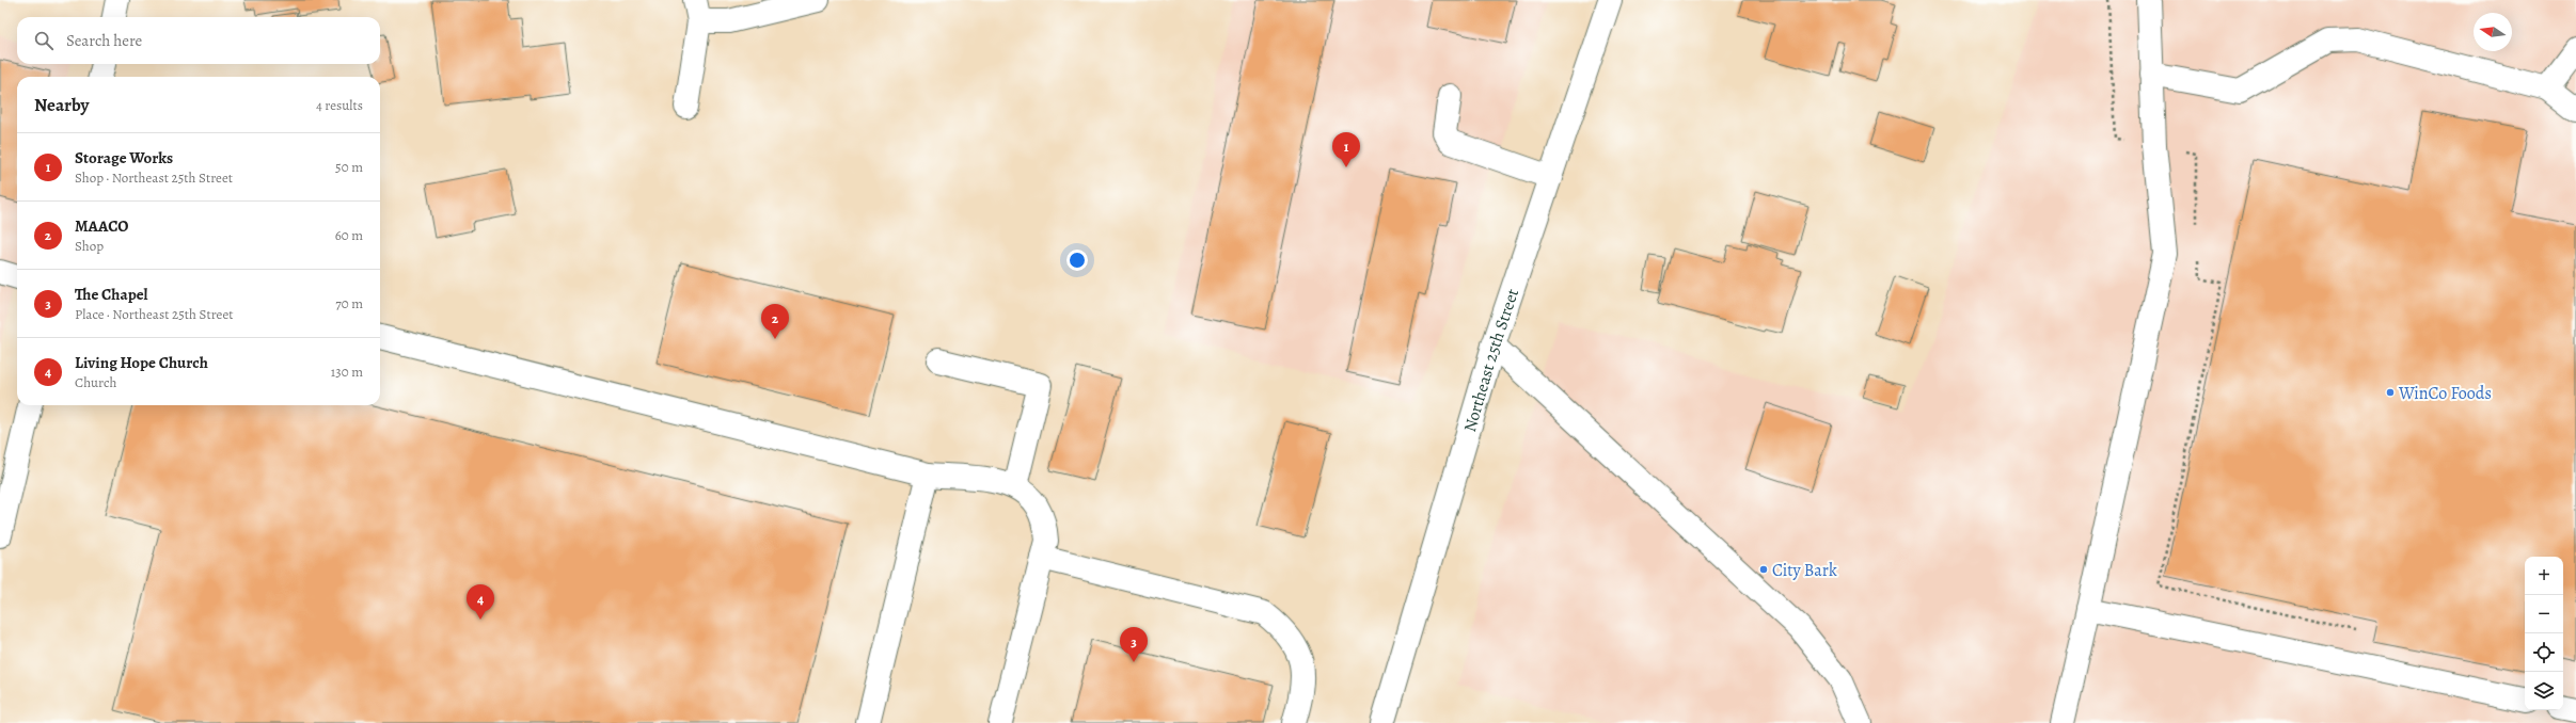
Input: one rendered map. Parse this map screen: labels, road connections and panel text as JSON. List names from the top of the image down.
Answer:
{
  "streets": {
    "main road": ["Northeast 25th Street"]
  },
  "places": ["WinCo Foods", "City Bark"],
  "north": "left",
  "page": {
    "search": "Search here",
    "heading": ["Nearby", "4 results"],
    "pins": [
      "1",
      "2",
      "4",
      "3"
    ],
    "list": [
      {
        "mark": "1",
        "name": "Storage Works",
        "note": "Shop · Northeast 25th Street",
        "value": "50 m"
      },
      {
        "mark": "2",
        "name": "MAACO",
        "note": "Shop",
        "value": "60 m"
      },
      {
        "mark": "3",
        "name": "The Chapel",
        "note": "Place · Northeast 25th Street",
        "value": "70 m"
      },
      {
        "mark": "4",
        "name": "Living Hope Church",
        "note": "Church",
        "value": "130 m"
      }
    ],
    "map_buttons": ["+", "−"]
  }
}
